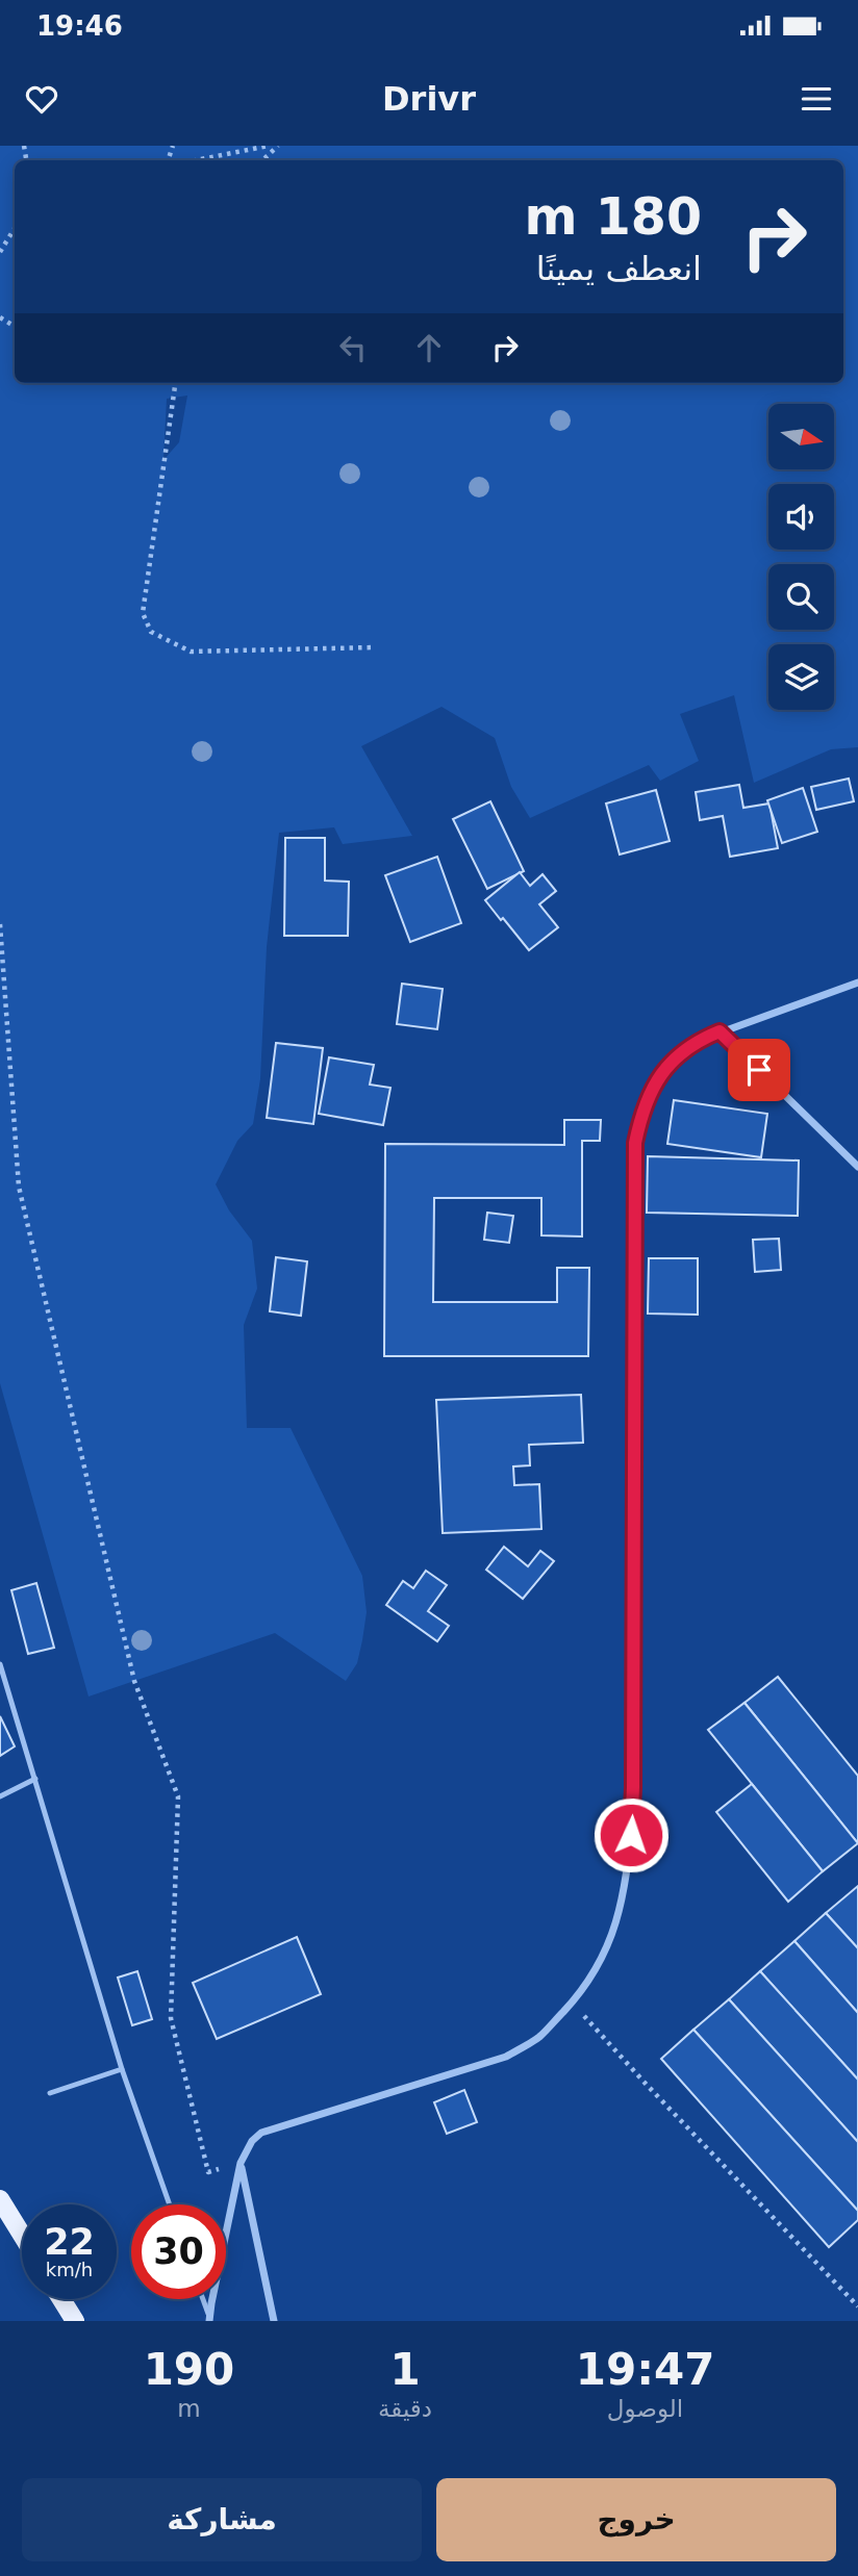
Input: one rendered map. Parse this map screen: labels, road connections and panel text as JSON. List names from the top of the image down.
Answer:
{
  "north": "right",
  "page": {
    "status": "19:46",
    "header": "Drivr",
    "turn": ["180 m", "انعطف يمينًا"],
    "speed": "22 km/h",
    "limit": "30",
    "eta": [
      "19:47",
      "الوصول",
      "1",
      "دقيقة",
      "190",
      "m"
    ],
    "buttons": ["خروج", "مشاركة"]
  }
}
